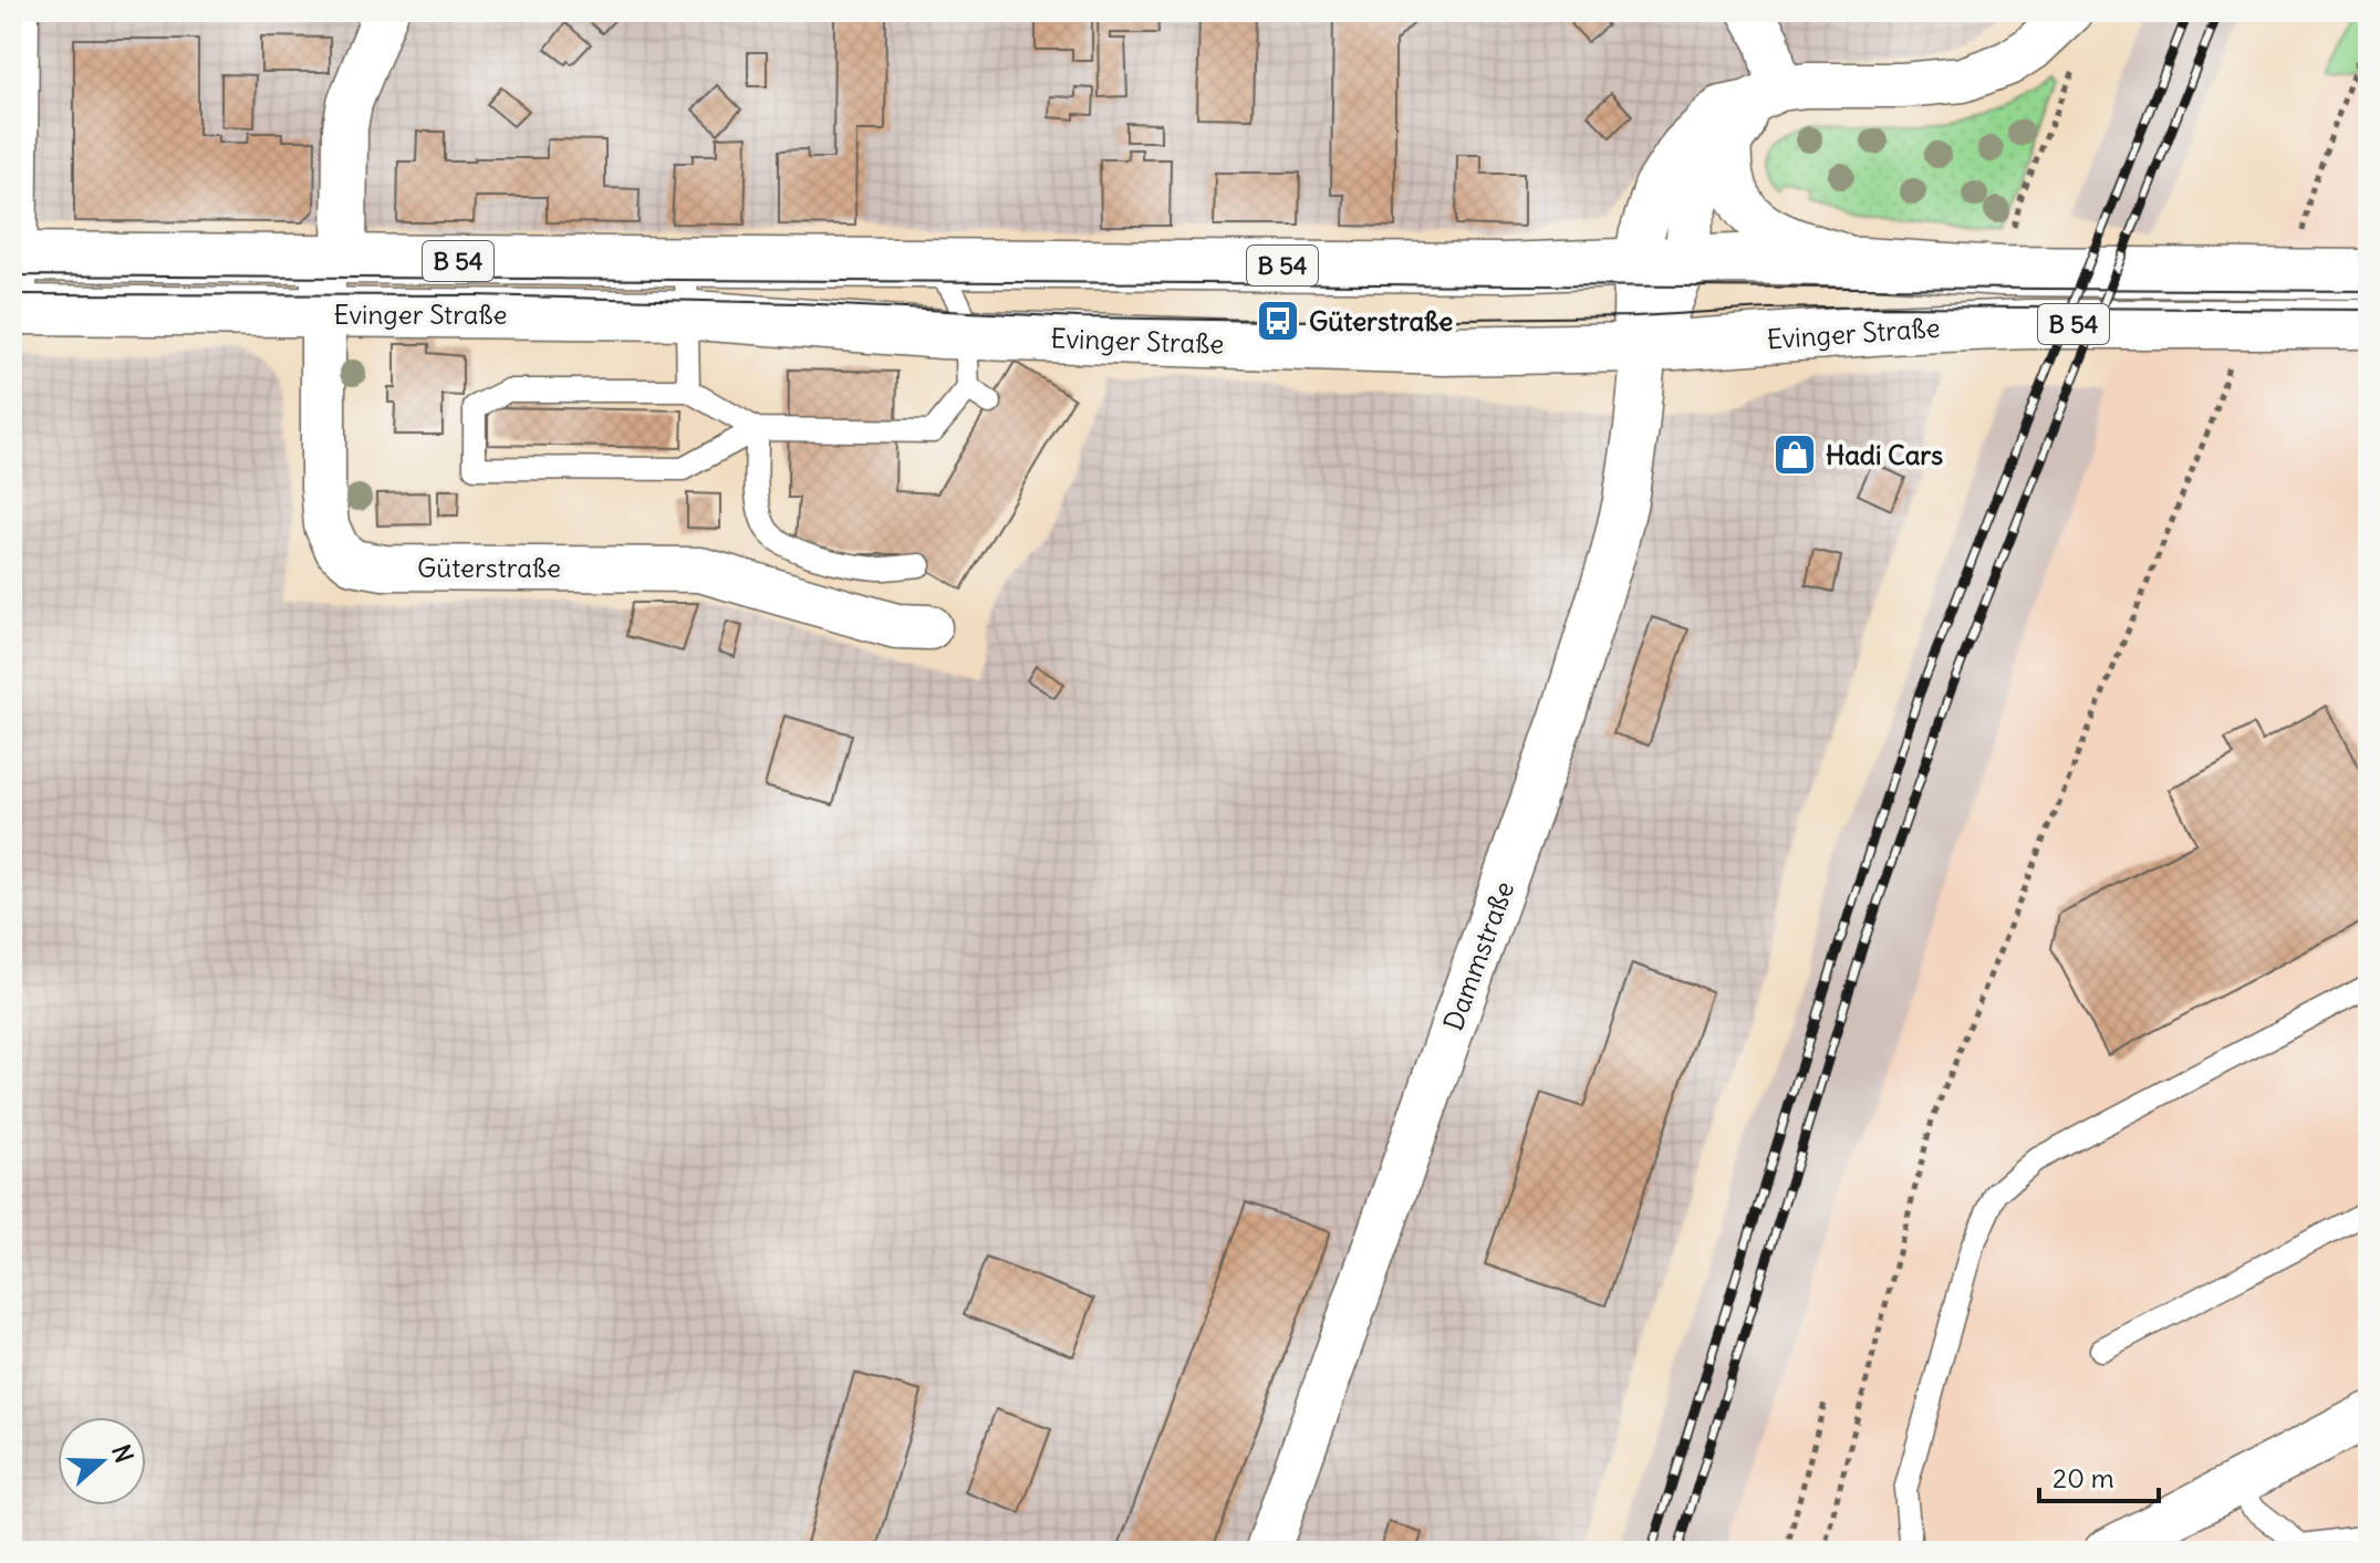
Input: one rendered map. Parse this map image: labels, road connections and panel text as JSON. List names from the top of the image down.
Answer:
{
  "streets": {
    "main road": ["B 54", "Evinger Straße"],
    "street": ["Güterstraße", "Dammstraße"]
  },
  "crossings": [
    ["Evinger Straße", "Güterstraße"],
    ["Evinger Straße", "Dammstraße"]
  ],
  "places": {
    "bus stop": ["Güterstraße"],
    "shop": ["Hadi Cars"]
  },
  "scale_bar": "20 m",
  "north": "right"
}
